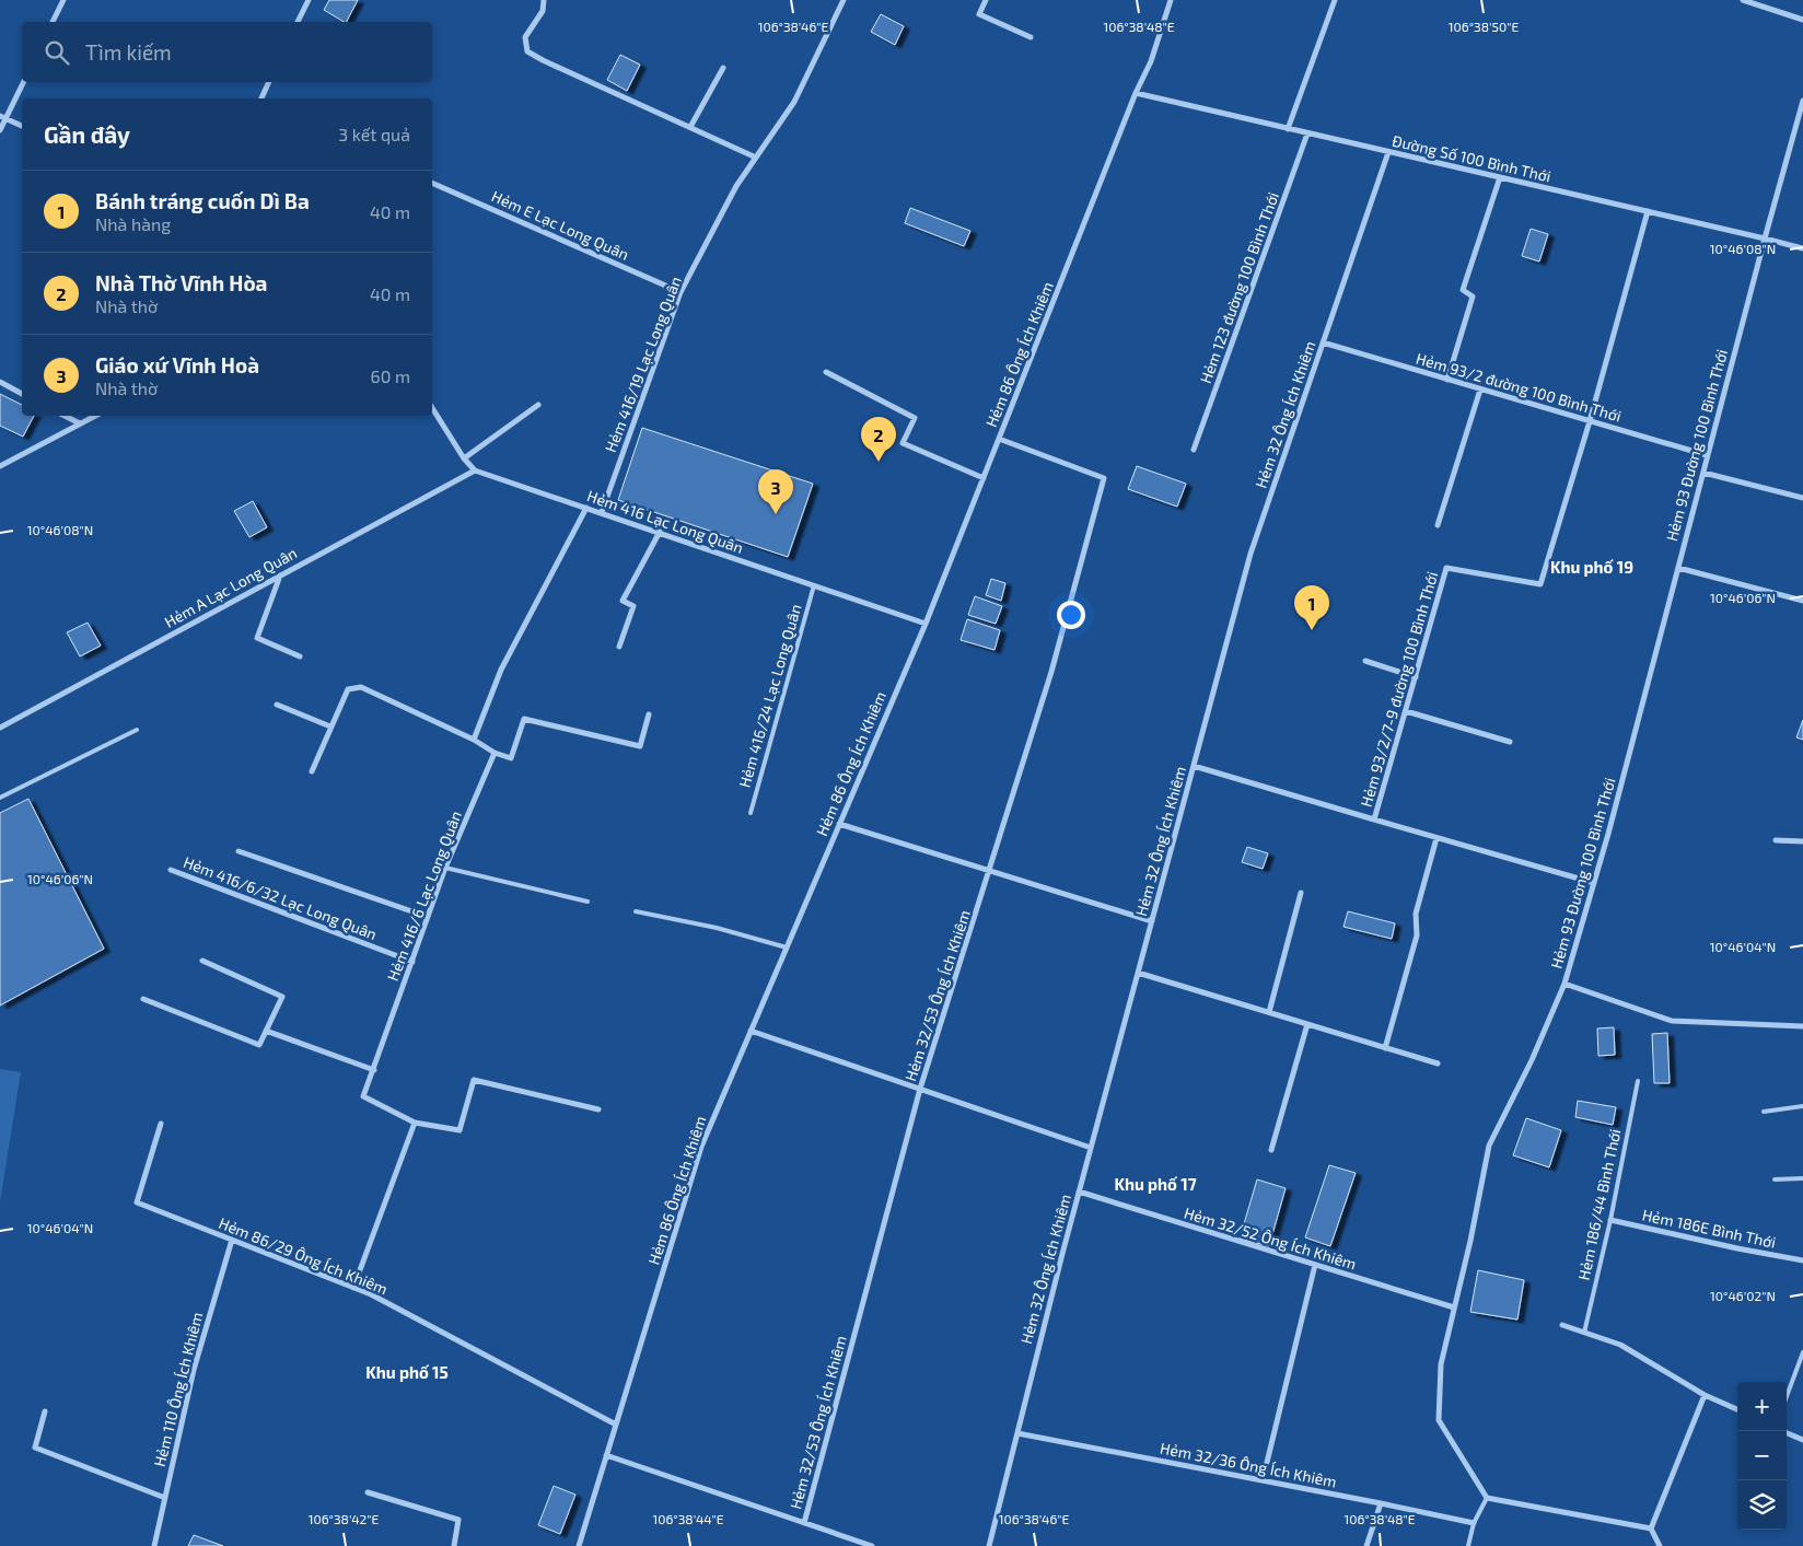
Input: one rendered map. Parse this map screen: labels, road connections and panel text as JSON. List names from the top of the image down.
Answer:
{
  "streets": {
    "street": [
      "Đường Số 100 Bình Thới",
      "Hẻm E Lạc Long Quân",
      "Hẻm 123 đường 100 Bình Thới",
      "Hẻm 86 Ông Ích Khiêm",
      "Hẻm 416/19 Lạc Long Quân",
      "Hẻm 93/2 đường 100 Bình Thới",
      "Hẻm 32 Ông Ích Khiêm",
      "Hẻm 93 Đường 100 Bình Thới",
      "Hẻm 416 Lạc Long Quân",
      "Hẻm A Lạc Long Quân",
      "Hẻm 93/2/7-9 đường 100 Bình Thới",
      "Hẻm 416/6 Lạc Long Quân",
      "Hẻm 416/6/32 Lạc Long Quân",
      "Hẻm 32/53 Ông Ích Khiêm",
      "Hẻm 186E Bình Thới",
      "Hẻm 32/52 Ông Ích Khiêm",
      "Hẻm 86/29 Ông Ích Khiêm",
      "Hẻm 110 Ông Ích Khiêm",
      "Hẻm 32/36 Ông Ích Khiêm"
    ],
    "lane": ["Hẻm 416/24 Lạc Long Quân", "Hẻm 186/44 Bình Thới"]
  },
  "crossings": [
    ["Đường Số 100 Bình Thới", "Hẻm 123 đường 100 Bình Thới"],
    ["Đường Số 100 Bình Thới", "Hẻm 86 Ông Ích Khiêm"],
    ["Đường Số 100 Bình Thới", "Hẻm 32 Ông Ích Khiêm"],
    ["Đường Số 100 Bình Thới", "Hẻm 93 Đường 100 Bình Thới"],
    ["Hẻm E Lạc Long Quân", "Hẻm 416/19 Lạc Long Quân"],
    ["Hẻm 86 Ông Ích Khiêm", "Hẻm 416 Lạc Long Quân"],
    ["Hẻm 86 Ông Ích Khiêm", "Hẻm 32/53 Ông Ích Khiêm"],
    ["Hẻm 86 Ông Ích Khiêm", "Hẻm 86/29 Ông Ích Khiêm"],
    ["Hẻm 416/19 Lạc Long Quân", "Hẻm 416 Lạc Long Quân"],
    ["Hẻm 93/2 đường 100 Bình Thới", "Hẻm 32 Ông Ích Khiêm"],
    ["Hẻm 93/2 đường 100 Bình Thới", "Hẻm 93 Đường 100 Bình Thới"],
    ["Hẻm 93/2 đường 100 Bình Thới", "Hẻm 93/2/7-9 đường 100 Bình Thới"],
    ["Hẻm 32 Ông Ích Khiêm", "Hẻm 32/52 Ông Ích Khiêm"],
    ["Hẻm 32 Ông Ích Khiêm", "Hẻm 32/36 Ông Ích Khiêm"],
    ["Hẻm 93 Đường 100 Bình Thới", "Hẻm 32/52 Ông Ích Khiêm"],
    ["Hẻm 416 Lạc Long Quân", "Hẻm A Lạc Long Quân"],
    ["Hẻm 416 Lạc Long Quân", "Hẻm 416/24 Lạc Long Quân"],
    ["Hẻm 416/6 Lạc Long Quân", "Hẻm 416/6/32 Lạc Long Quân"],
    ["Hẻm 186/44 Bình Thới", "Hẻm 186E Bình Thới"],
    ["Hẻm 86/29 Ông Ích Khiêm", "Hẻm 110 Ông Ích Khiêm"]
  ],
  "districts": ["Khu phố 19", "Khu phố 17", "Khu phố 15"],
  "page": {
    "search": "Tìm kiếm",
    "heading": ["Gần đây", "3 kết quả"],
    "list": [
      {
        "mark": "1",
        "name": "Bánh tráng cuốn Dì Ba",
        "note": "Nhà hàng",
        "value": "40 m"
      },
      {
        "mark": "2",
        "name": "Nhà Thờ Vĩnh Hòa",
        "note": "Nhà thờ",
        "value": "40 m"
      },
      {
        "mark": "3",
        "name": "Giáo xứ Vĩnh Hoà",
        "note": "Nhà thờ",
        "value": "60 m"
      }
    ],
    "pins": ["2", "3", "1"],
    "map_buttons": ["+", "−"]
  },
  "coordinates": [
    "106°38'46\"E",
    "106°38'50\"E",
    "106°38'48\"E",
    "10°46'08\"N",
    "10°46'06\"N",
    "10°46'04\"N",
    "10°46'02\"N",
    "106°38'42\"E",
    "106°38'44\"E"
  ]
}
